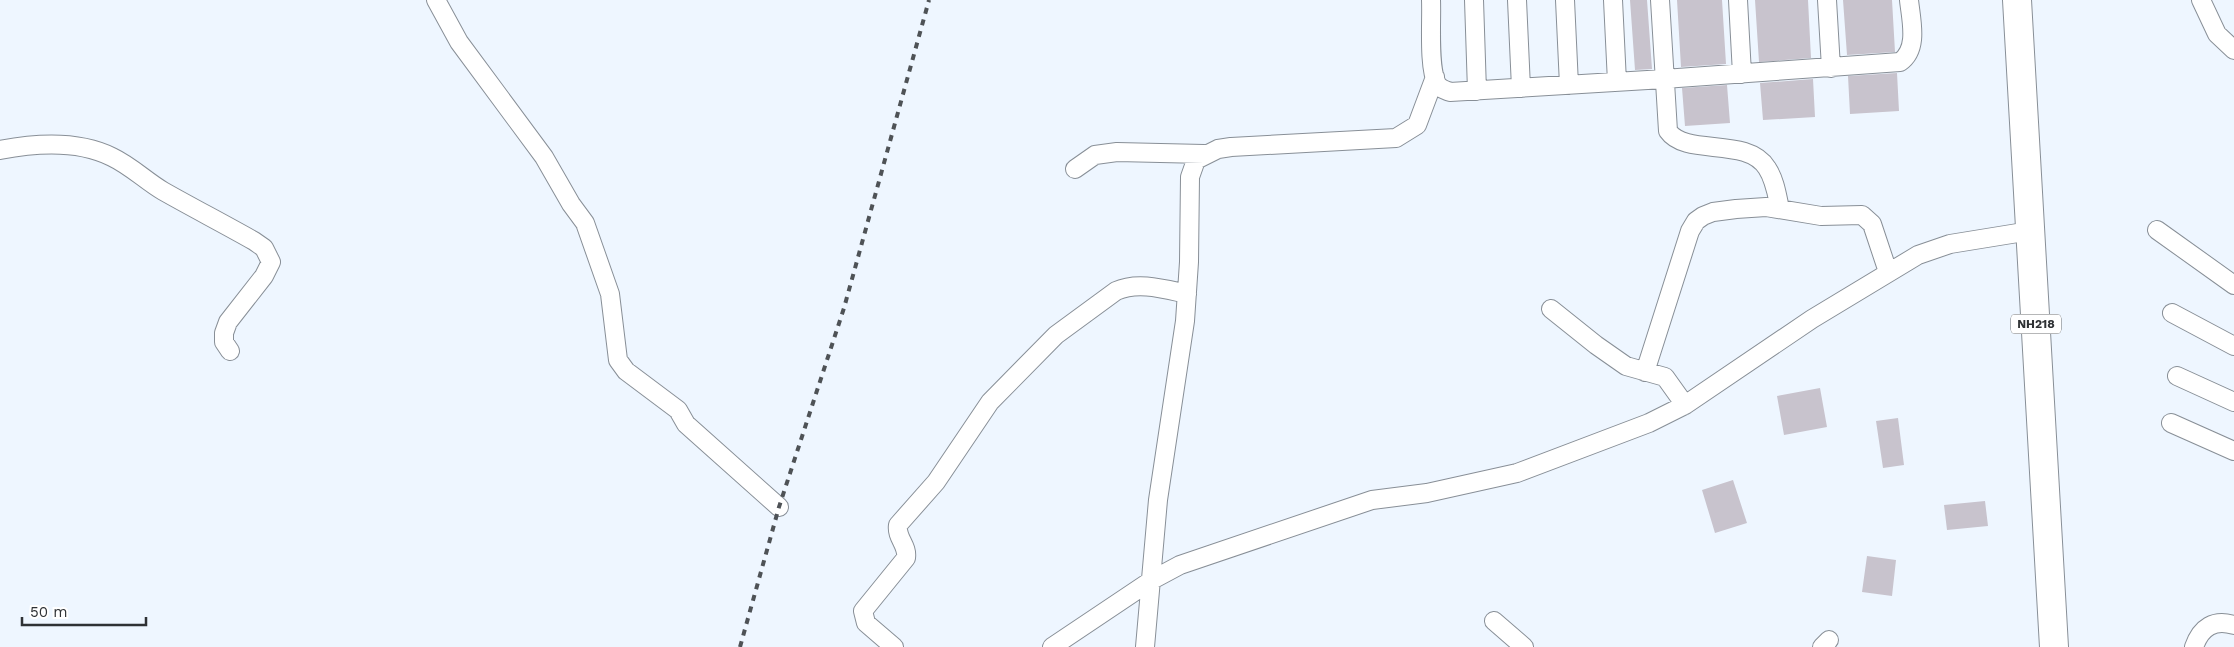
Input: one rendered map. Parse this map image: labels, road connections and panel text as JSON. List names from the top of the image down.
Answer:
{
  "streets": {
    "highway": ["NH218"]
  },
  "scale_bar": "50 m"
}
